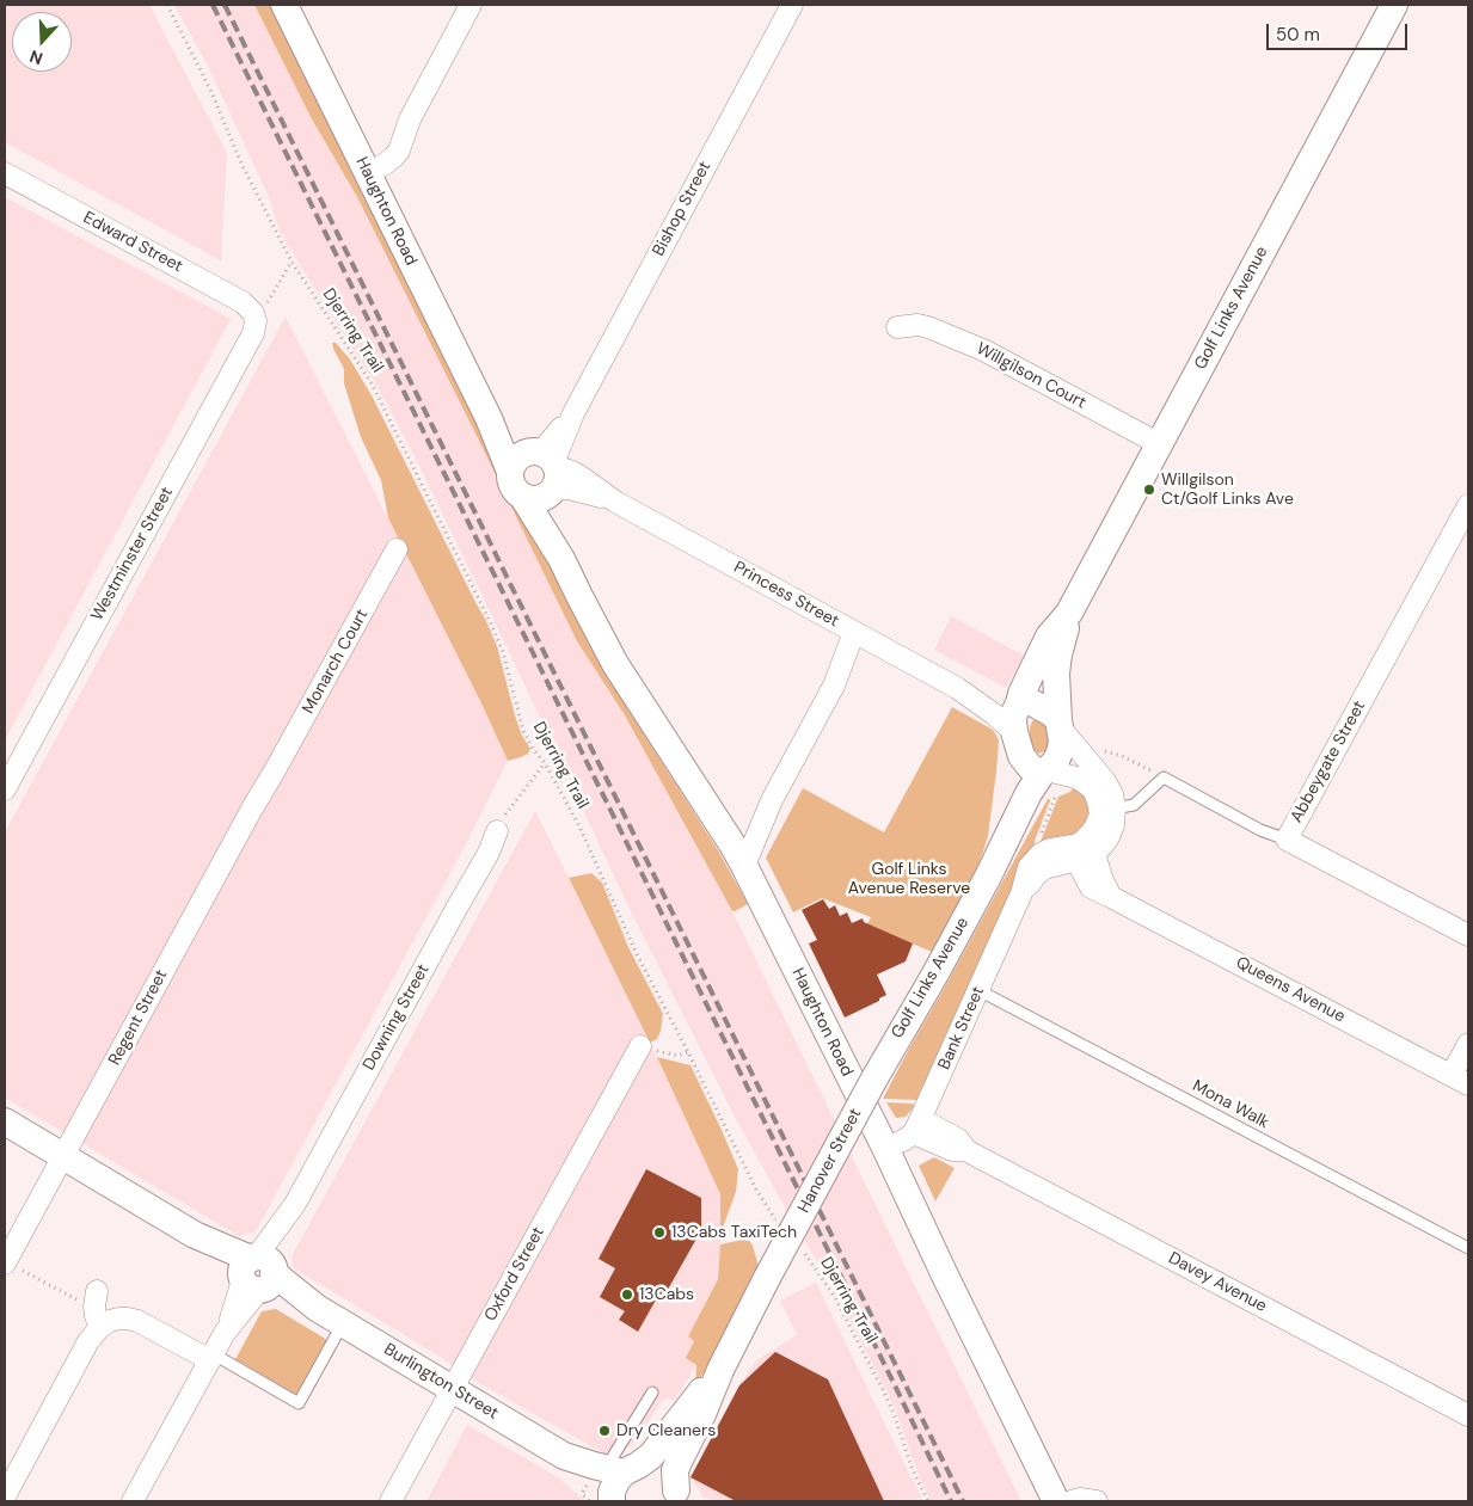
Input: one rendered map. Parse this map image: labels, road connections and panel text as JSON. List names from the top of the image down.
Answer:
{
  "streets": {
    "street": [
      "Bishop Street",
      "Haughton Road",
      "Edward Street",
      "Golf Links Avenue",
      "Willgilson Court",
      "Westminster Street",
      "Princess Street",
      "Monarch Court",
      "Abbeygate Street",
      "Queens Avenue",
      "Regent Street",
      "Downing Street",
      "Bank Street",
      "Hanover Street",
      "Oxford Street",
      "Davey Avenue",
      "Burlington Street"
    ],
    "lane": ["Mona Walk"],
    "path": ["Djerring Trail"]
  },
  "crossings": [
    ["Bishop Street", "Haughton Road"],
    ["Bishop Street", "Princess Street"],
    ["Haughton Road", "Princess Street"],
    ["Edward Street", "Westminster Street"],
    ["Golf Links Avenue", "Willgilson Court"],
    ["Golf Links Avenue", "Princess Street"],
    ["Golf Links Avenue", "Hanover Street"],
    ["Monarch Court", "Regent Street"],
    ["Queens Avenue", "Bank Street"],
    ["Regent Street", "Burlington Street"],
    ["Downing Street", "Burlington Street"],
    ["Bank Street", "Mona Walk"],
    ["Bank Street", "Davey Avenue"],
    ["Hanover Street", "Burlington Street"],
    ["Oxford Street", "Burlington Street"]
  ],
  "parks": ["Golf Links Avenue Reserve"],
  "places": [
    "Willgilson Ct/Golf Links Ave",
    "13Cabs TaxiTech",
    "13Cabs",
    "Dry Cleaners"
  ],
  "scale_bar": "50 m",
  "north": "bottom"
}
